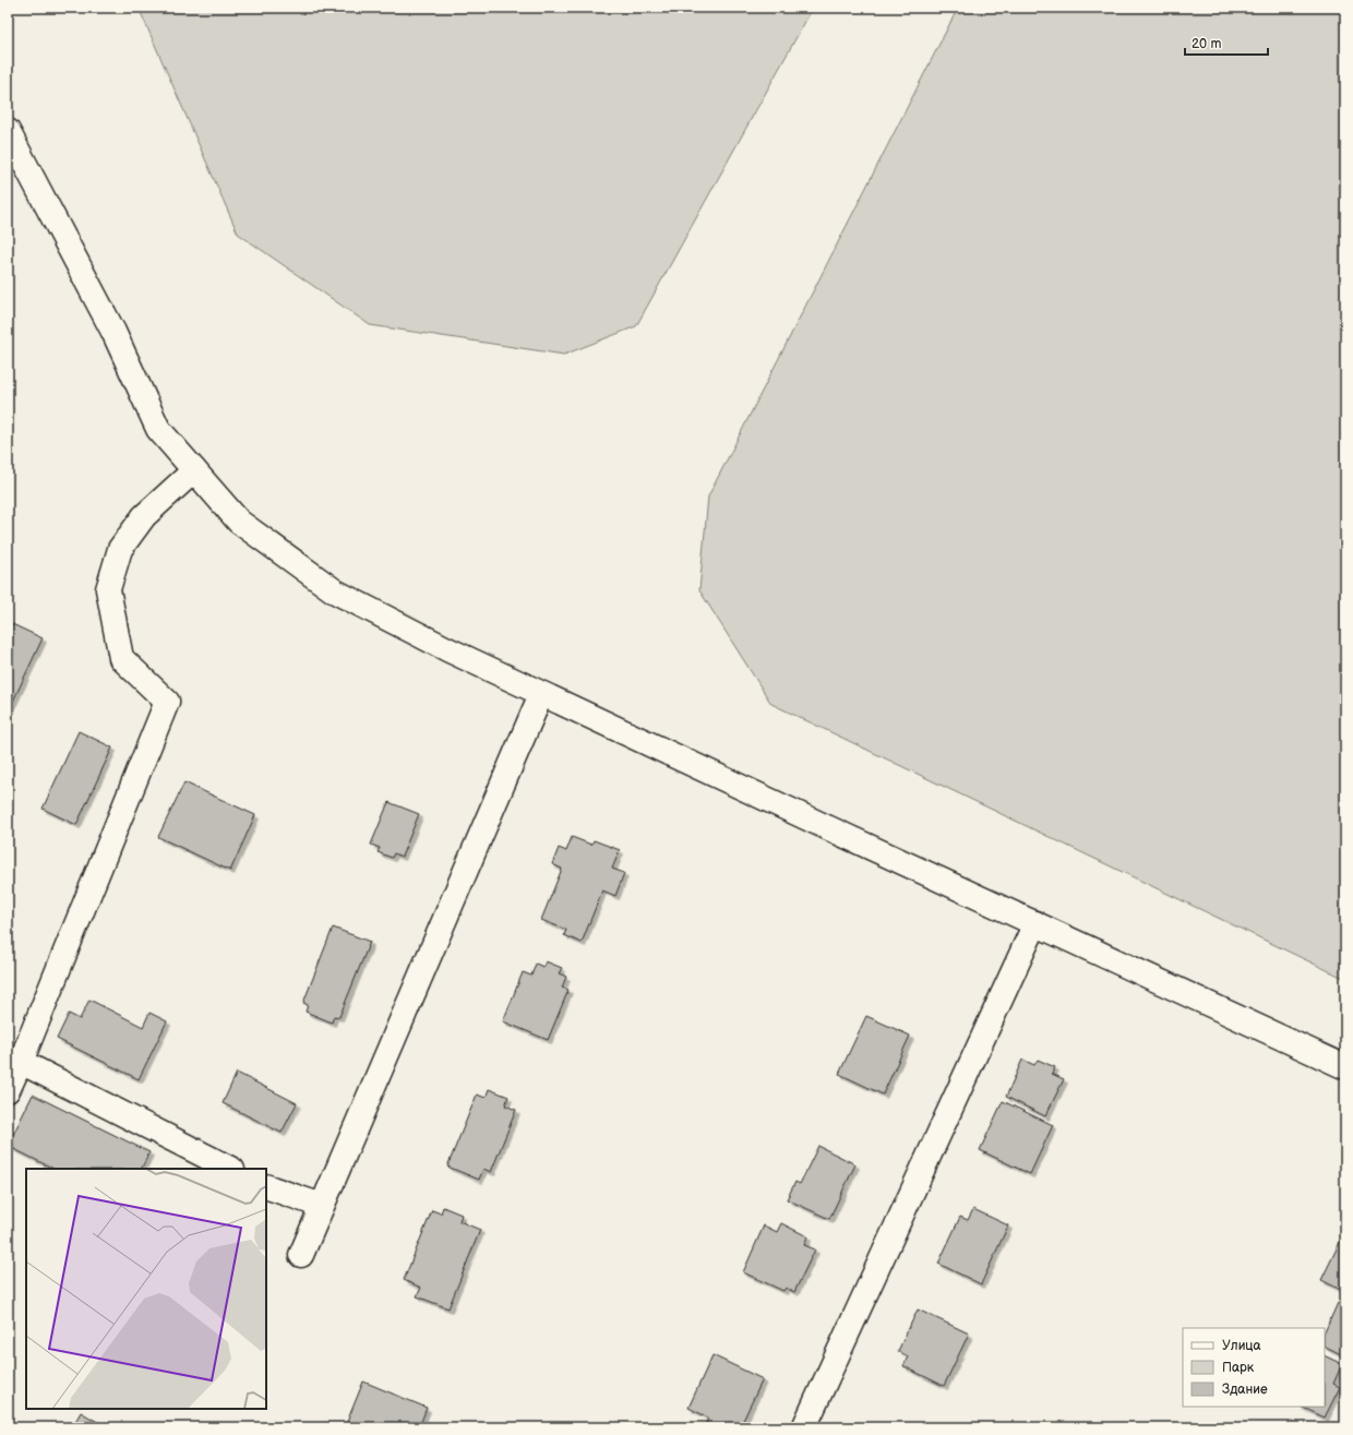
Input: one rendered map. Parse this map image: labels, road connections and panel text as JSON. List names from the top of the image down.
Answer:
{
  "legend": ["Улица", "Парк", "Здание"],
  "scale_bar": "20 m"
}
